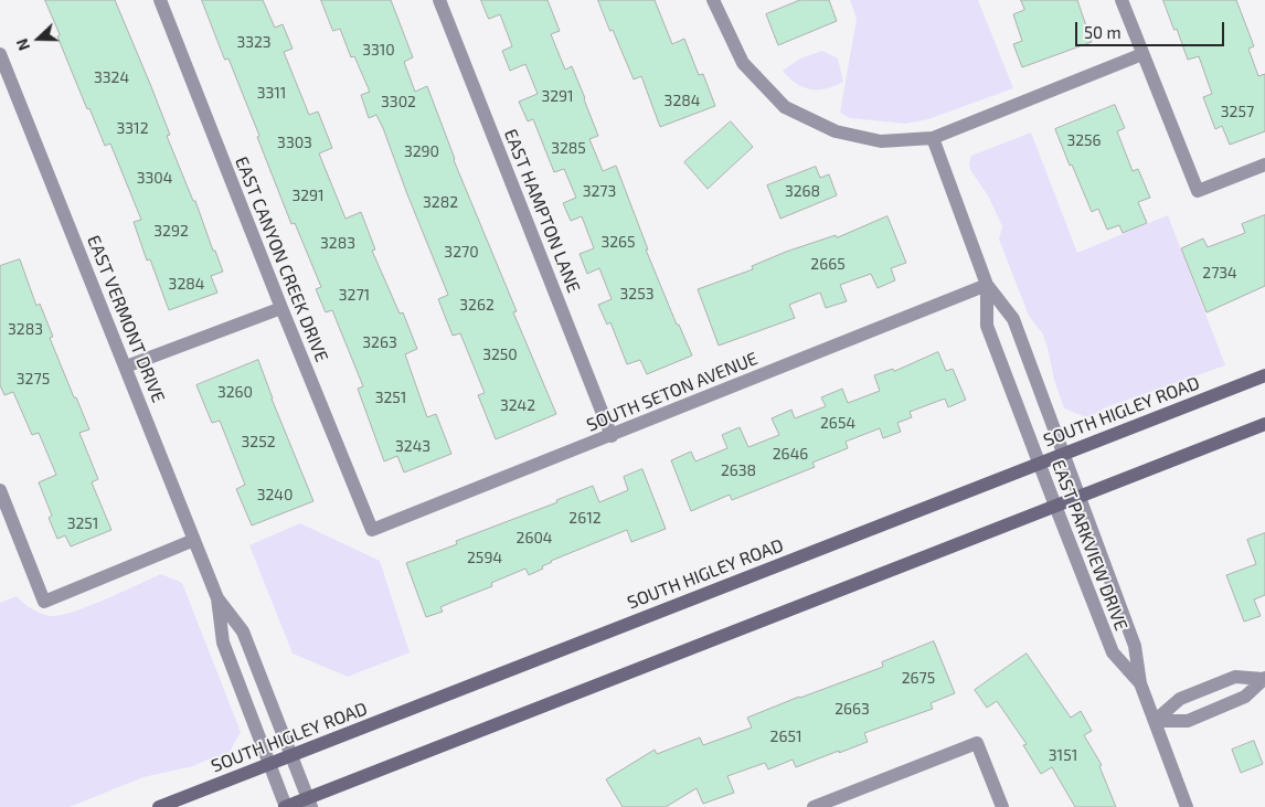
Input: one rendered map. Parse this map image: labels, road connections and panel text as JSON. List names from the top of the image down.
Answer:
{
  "streets": {
    "main road": ["SOUTH HIGLEY ROAD"],
    "street": [
      "EAST HAMPTON LANE",
      "EAST CANYON CREEK DRIVE",
      "EAST VERMONT DRIVE",
      "SOUTH SETON AVENUE",
      "EAST PARKVIEW DRIVE"
    ]
  },
  "crossings": [
    ["EAST HAMPTON LANE", "SOUTH SETON AVENUE"],
    ["EAST CANYON CREEK DRIVE", "SOUTH SETON AVENUE"],
    ["EAST VERMONT DRIVE", "SOUTH HIGLEY ROAD"],
    ["SOUTH SETON AVENUE", "EAST PARKVIEW DRIVE"],
    ["SOUTH HIGLEY ROAD", "EAST PARKVIEW DRIVE"]
  ],
  "house_numbers": [
    "3323",
    "3310",
    "3324",
    "3311",
    "3291",
    "3284",
    "3302",
    "3257",
    "3312",
    "3256",
    "3303",
    "3285",
    "3290",
    "3304",
    "3273",
    "3268",
    "3291",
    "3282",
    "3292",
    "3265",
    "3283",
    "3270",
    "2665",
    "2734",
    "3284",
    "3253",
    "3271",
    "3262",
    "3283",
    "3263",
    "3250",
    "3275",
    "3260",
    "3251",
    "3242",
    "2654",
    "3252",
    "3243",
    "2646",
    "2638",
    "3240",
    "2612",
    "3251",
    "2604",
    "2594",
    "2675",
    "2663",
    "2651",
    "3151"
  ],
  "scale_bar": "50 m",
  "north": "left"
}
